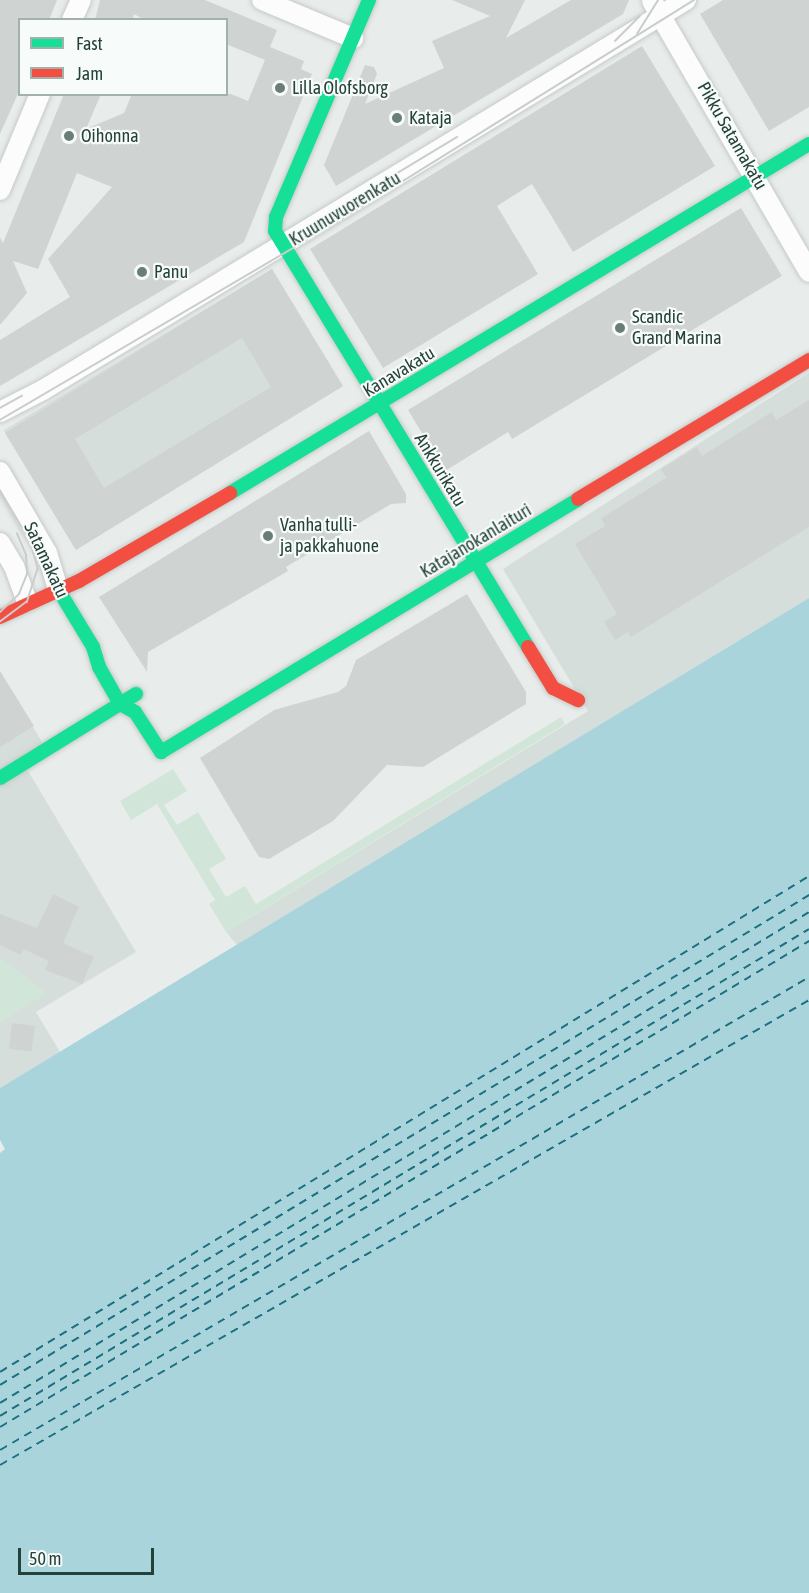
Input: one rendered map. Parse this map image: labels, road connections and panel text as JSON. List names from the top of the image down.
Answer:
{
  "streets": {
    "street": [
      "Pikku Satamakatu",
      "Kruunuvuorenkatu",
      "Kanavakatu",
      "Ankkurikatu",
      "Katajanokanlaituri",
      "Satamakatu"
    ]
  },
  "crossings": [
    ["Pikku Satamakatu", "Kruunuvuorenkatu"],
    ["Pikku Satamakatu", "Kanavakatu"],
    ["Kruunuvuorenkatu", "Ankkurikatu"],
    ["Kanavakatu", "Ankkurikatu"],
    ["Kanavakatu", "Satamakatu"],
    ["Ankkurikatu", "Katajanokanlaituri"],
    ["Katajanokanlaituri", "Satamakatu"]
  ],
  "places": [
    "Lilla Olofsborg",
    "Kataja",
    "Oihonna",
    "Panu",
    "Scandic Grand Marina",
    "Vanha tulli- ja pakkahuone"
  ],
  "legend": ["Fast", "Jam"],
  "scale_bar": "50 m"
}
